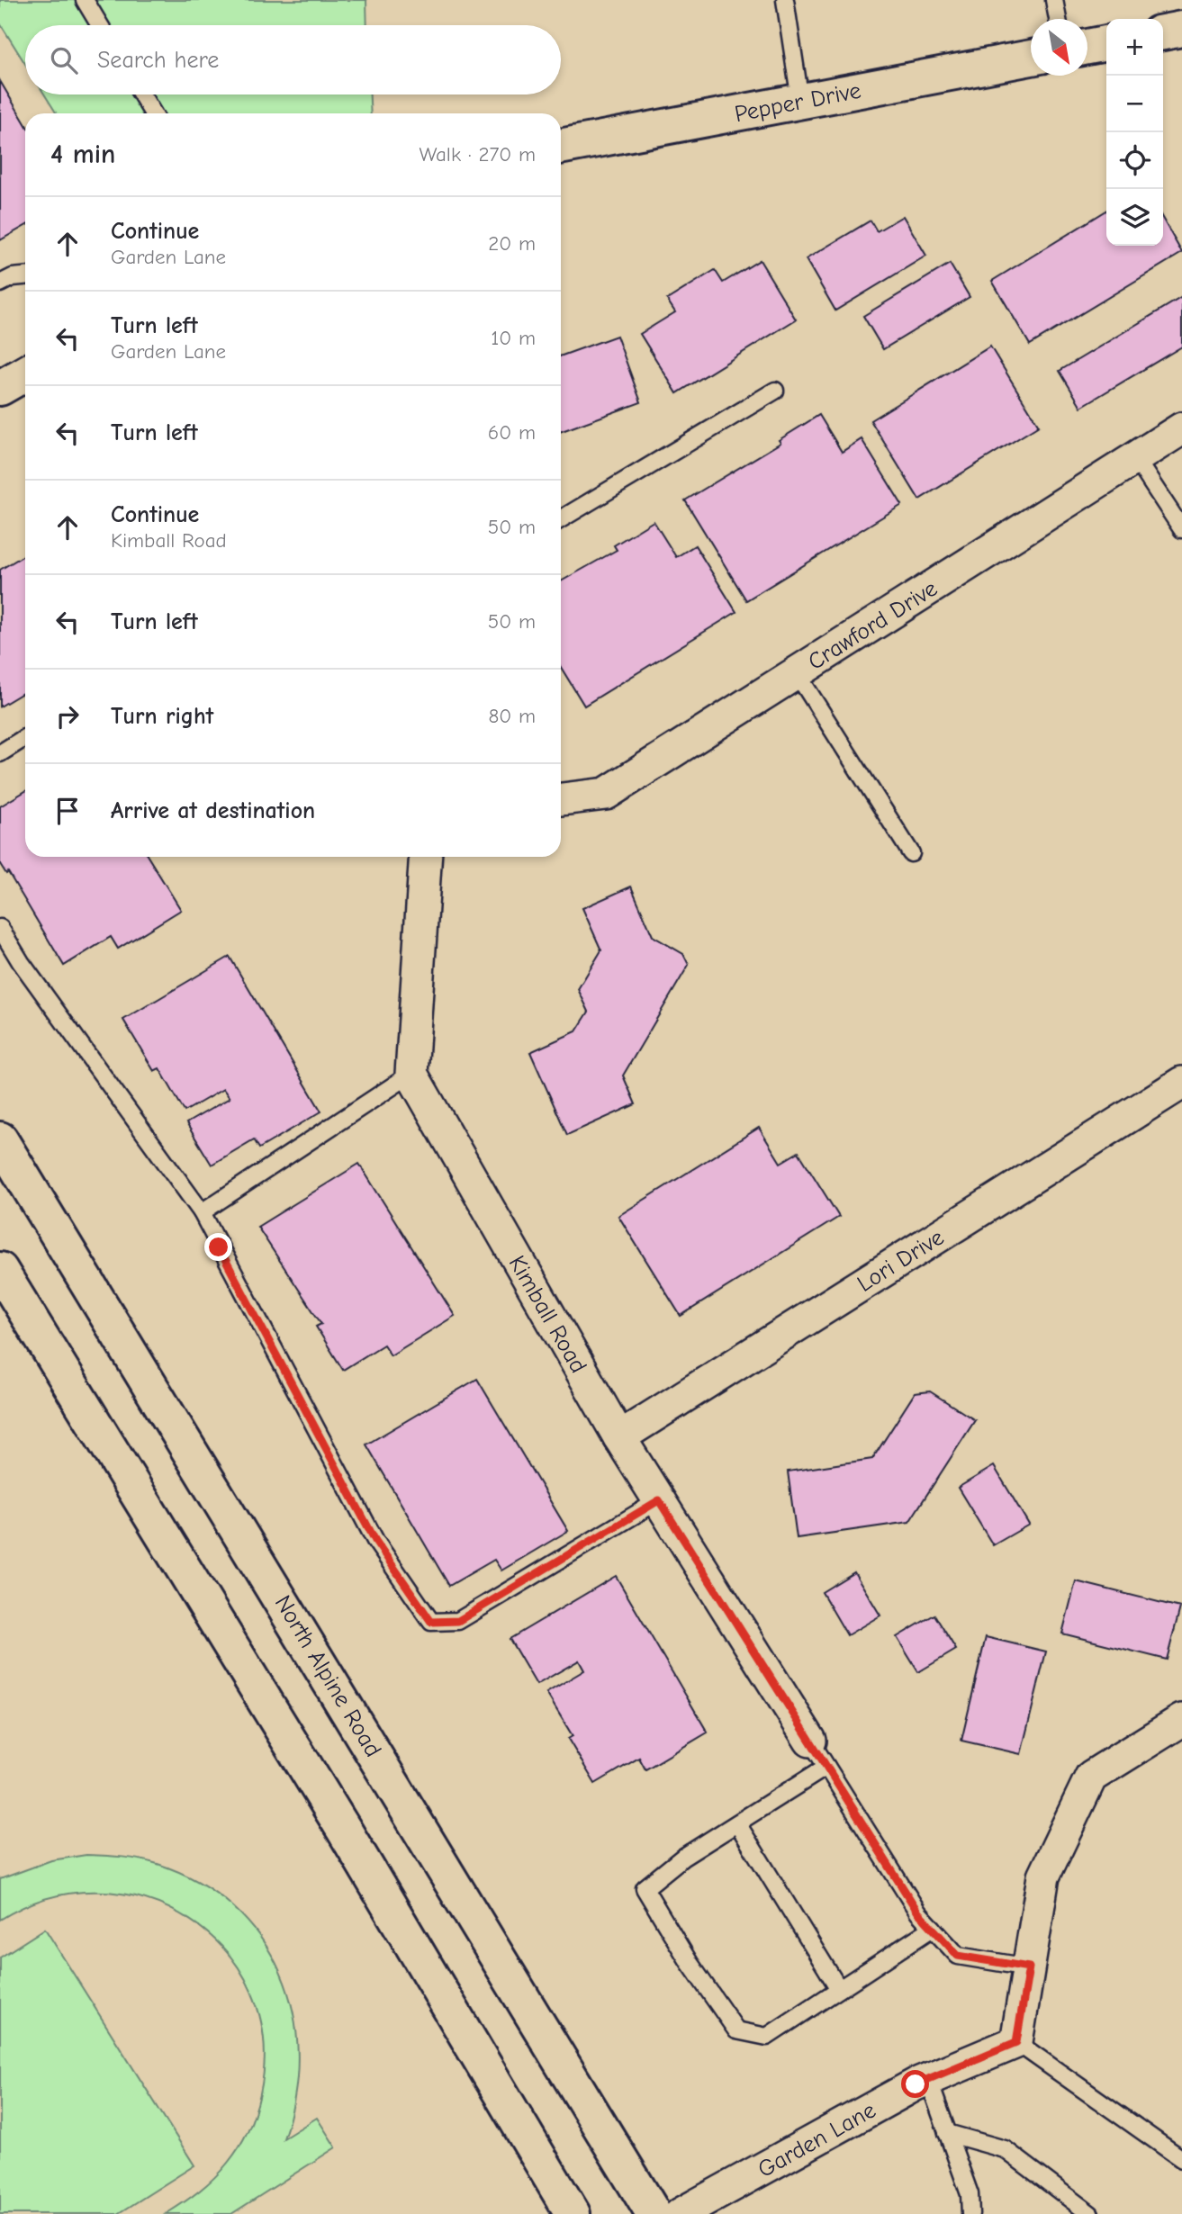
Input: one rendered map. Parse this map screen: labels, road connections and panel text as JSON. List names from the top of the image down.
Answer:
{
  "streets": {
    "main road": ["Pepper Drive", "North Alpine Road"],
    "street": [
      "Crawford Drive",
      "Lori Drive",
      "Kimball Road",
      "Garden Lane"
    ]
  },
  "crossings": [
    ["Lori Drive", "Kimball Road"]
  ],
  "north": "bottom right",
  "page": {
    "map_buttons": ["+", "−"],
    "search": "Search here",
    "heading": ["4 min", "Walk · 270 m"],
    "list": [
      ["Continue", "Garden Lane", "20 m"],
      ["Turn left", "Garden Lane", "10 m"],
      ["Turn left", "60 m"],
      ["Continue", "Kimball Road", "50 m"],
      ["Turn left", "50 m"],
      ["Turn right", "80 m"],
      "Arrive at destination"
    ]
  }
}
